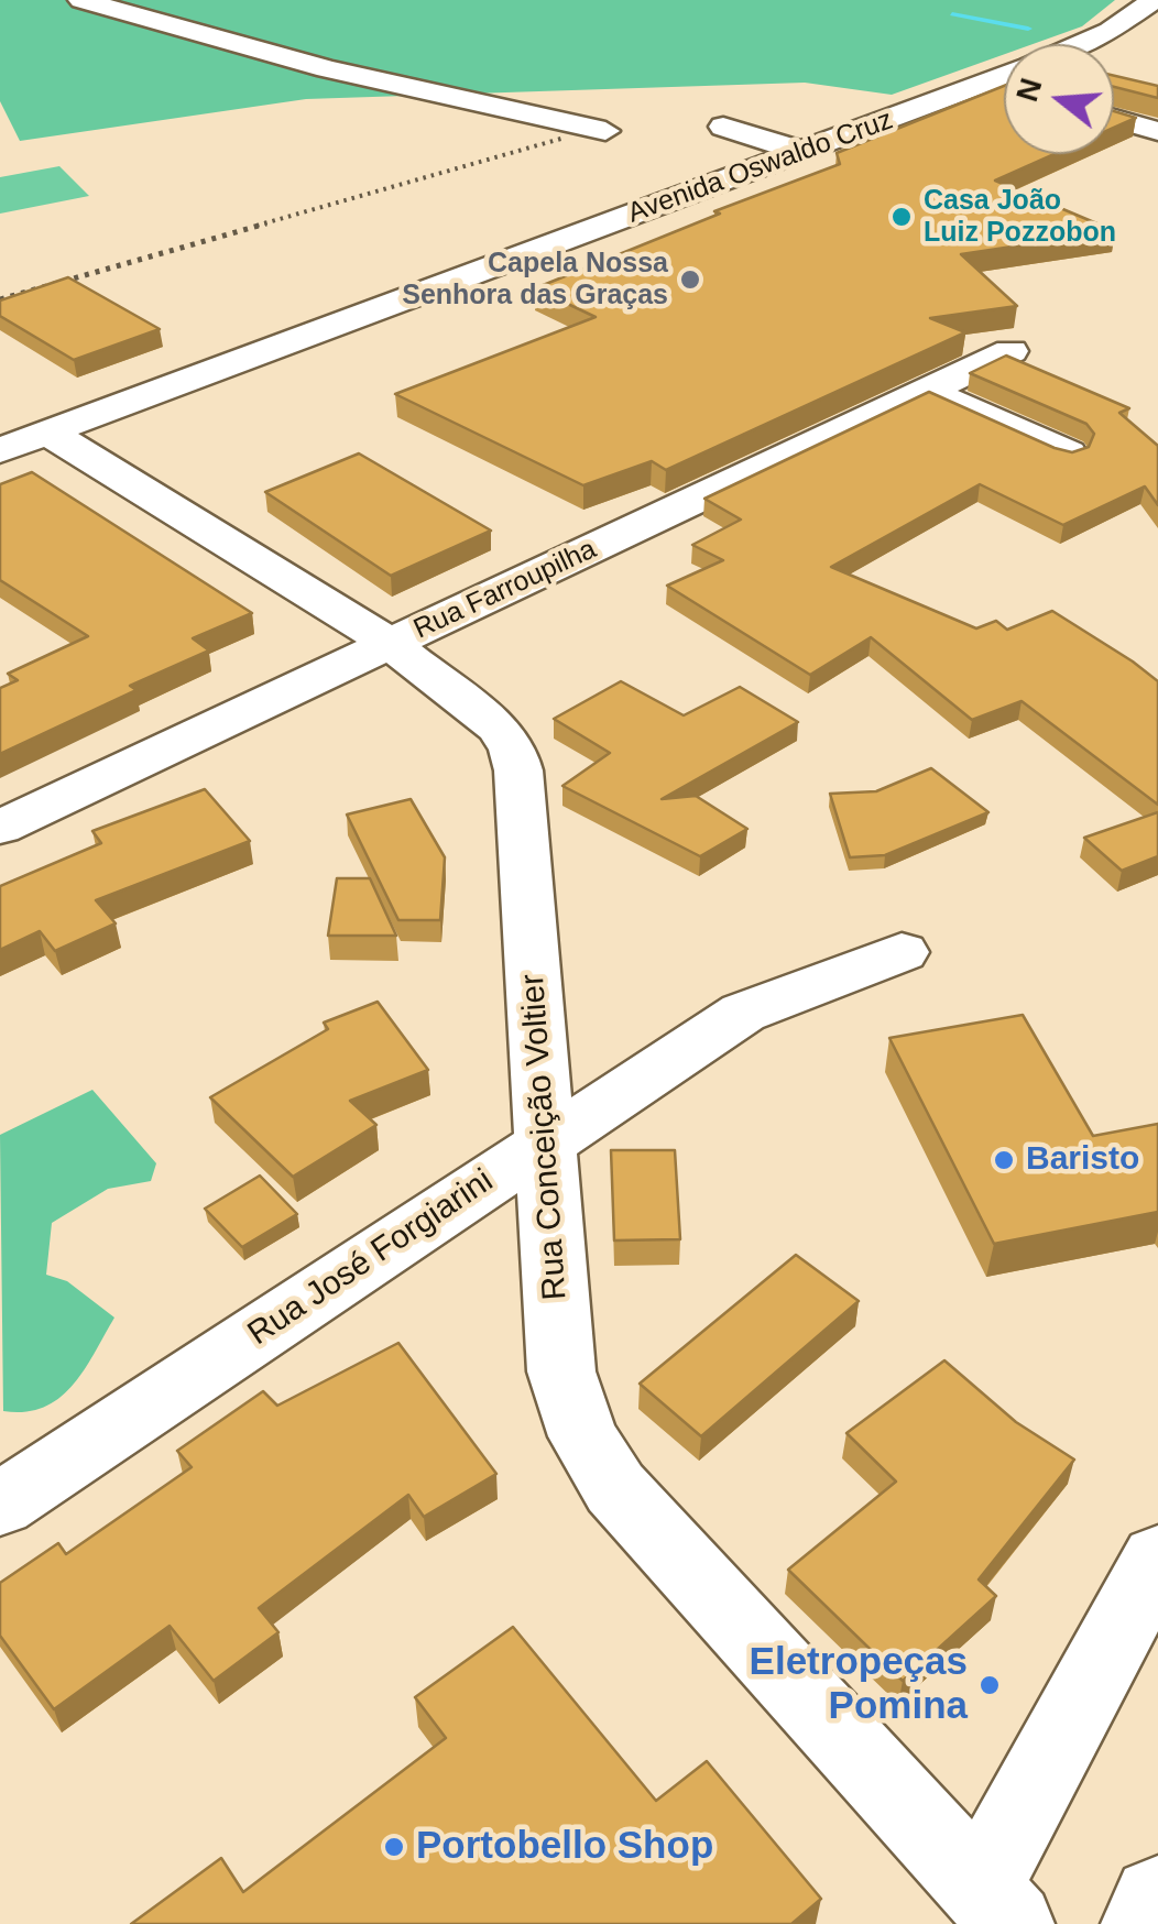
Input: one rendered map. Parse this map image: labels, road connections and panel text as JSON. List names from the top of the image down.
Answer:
{
  "streets": {
    "street": [
      "Avenida Oswaldo Cruz",
      "Rua Farroupilha",
      "Rua Conceição Voltier",
      "Rua José Forgiarini"
    ]
  },
  "crossings": [
    ["Avenida Oswaldo Cruz", "Rua Conceição Voltier"],
    ["Rua Farroupilha", "Rua Conceição Voltier"],
    ["Rua Conceição Voltier", "Rua José Forgiarini"]
  ],
  "places": [
    "Casa João Luiz Pozzobon",
    "Capela Nossa Senhora das Graças",
    "Baristo",
    "Eletropeças Pomina",
    "Portobello Shop"
  ],
  "north": "left"
}
